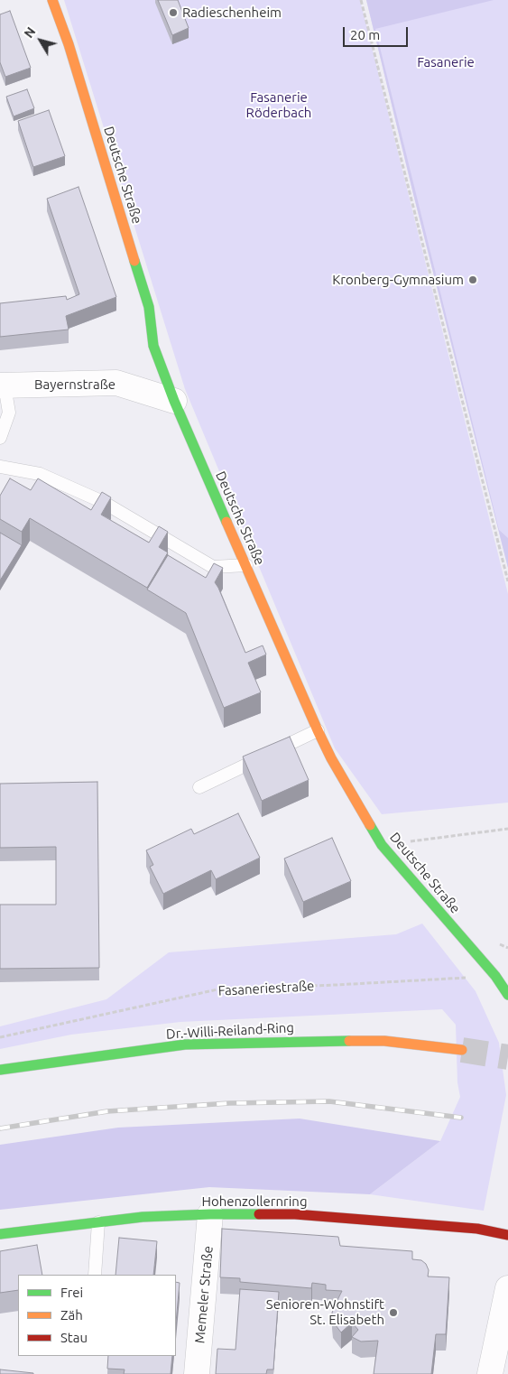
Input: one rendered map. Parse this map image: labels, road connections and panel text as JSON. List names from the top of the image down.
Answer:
{
  "streets": {
    "main road": ["Deutsche Straße", "Dr.-Willi-Reiland-Ring", "Hohenzollernring"],
    "street": ["Bayernstraße", "Memeler Straße"],
    "path": ["Fasaneriestraße"]
  },
  "crossings": [
    ["Deutsche Straße", "Bayernstraße"],
    ["Deutsche Straße", "Fasaneriestraße"],
    ["Hohenzollernring", "Memeler Straße"]
  ],
  "parks": ["Fasanerie", "Fasanerie Röderbach"],
  "places": ["Radieschenheim", "Kronberg-Gymnasium", "Senioren-Wohnstift St. Elisabeth"],
  "legend": ["Frei", "Zäh", "Stau"],
  "scale_bar": "20 m",
  "north": "top left"
}
